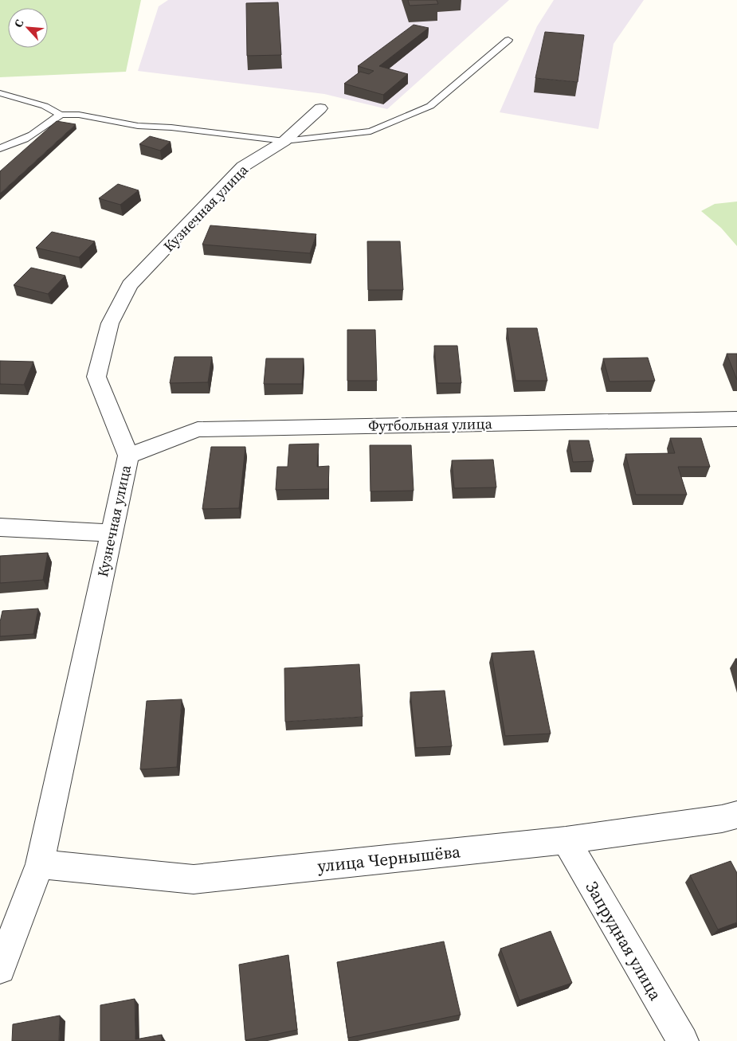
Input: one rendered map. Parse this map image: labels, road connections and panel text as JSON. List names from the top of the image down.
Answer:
{
  "streets": {
    "street": [
      "Кузнечная улица",
      "Футбольная улица",
      "улица Чернышёва",
      "Запрудная улица"
    ]
  },
  "crossings": [
    ["Кузнечная улица", "Футбольная улица"],
    ["Кузнечная улица", "улица Чернышёва"],
    ["улица Чернышёва", "Запрудная улица"]
  ],
  "north": "top left"
}
